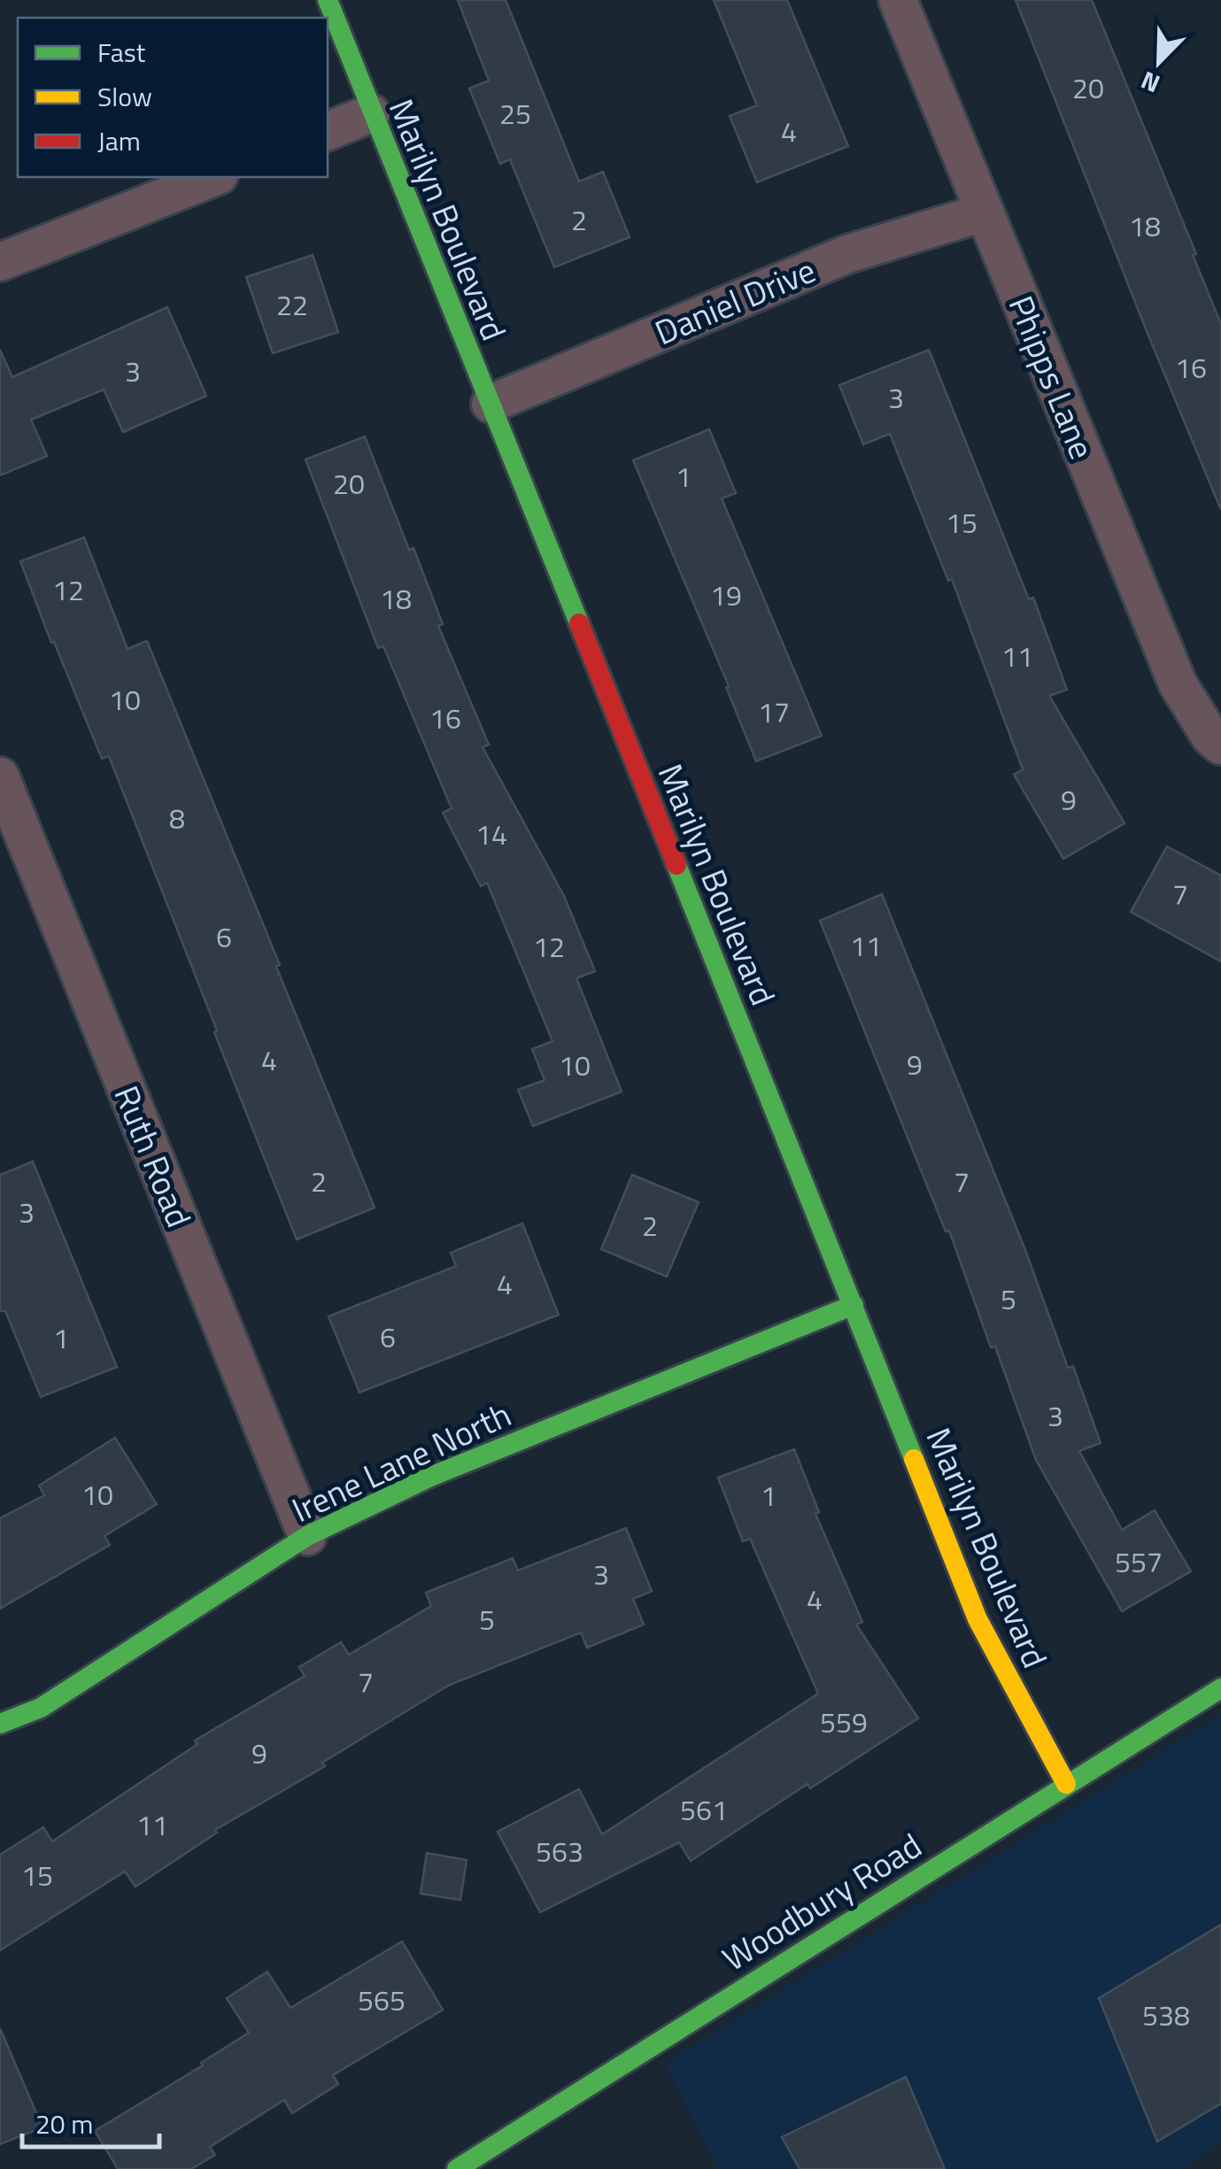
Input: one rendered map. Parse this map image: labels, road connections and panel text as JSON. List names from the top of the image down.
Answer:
{
  "streets": {
    "street": [
      "Marilyn Boulevard",
      "Daniel Drive",
      "Phipps Lane",
      "Ruth Road",
      "Irene Lane North",
      "Woodbury Road"
    ]
  },
  "crossings": [
    ["Marilyn Boulevard", "Daniel Drive"],
    ["Marilyn Boulevard", "Irene Lane North"],
    ["Marilyn Boulevard", "Woodbury Road"],
    ["Daniel Drive", "Phipps Lane"],
    ["Ruth Road", "Irene Lane North"]
  ],
  "house_numbers": [
    "20",
    "25",
    "4",
    "2",
    "18",
    "22",
    "16",
    "3",
    "3",
    "1",
    "20",
    "15",
    "12",
    "19",
    "18",
    "11",
    "10",
    "17",
    "16",
    "9",
    "8",
    "14",
    "7",
    "6",
    "11",
    "12",
    "4",
    "9",
    "10",
    "2",
    "7",
    "3",
    "2",
    "4",
    "5",
    "6",
    "1",
    "3",
    "10",
    "1",
    "557",
    "3",
    "4",
    "5",
    "7",
    "559",
    "9",
    "561",
    "11",
    "563",
    "15",
    "565",
    "538"
  ],
  "legend": ["Fast", "Slow", "Jam"],
  "scale_bar": "20 m",
  "north": "bottom left"
}
